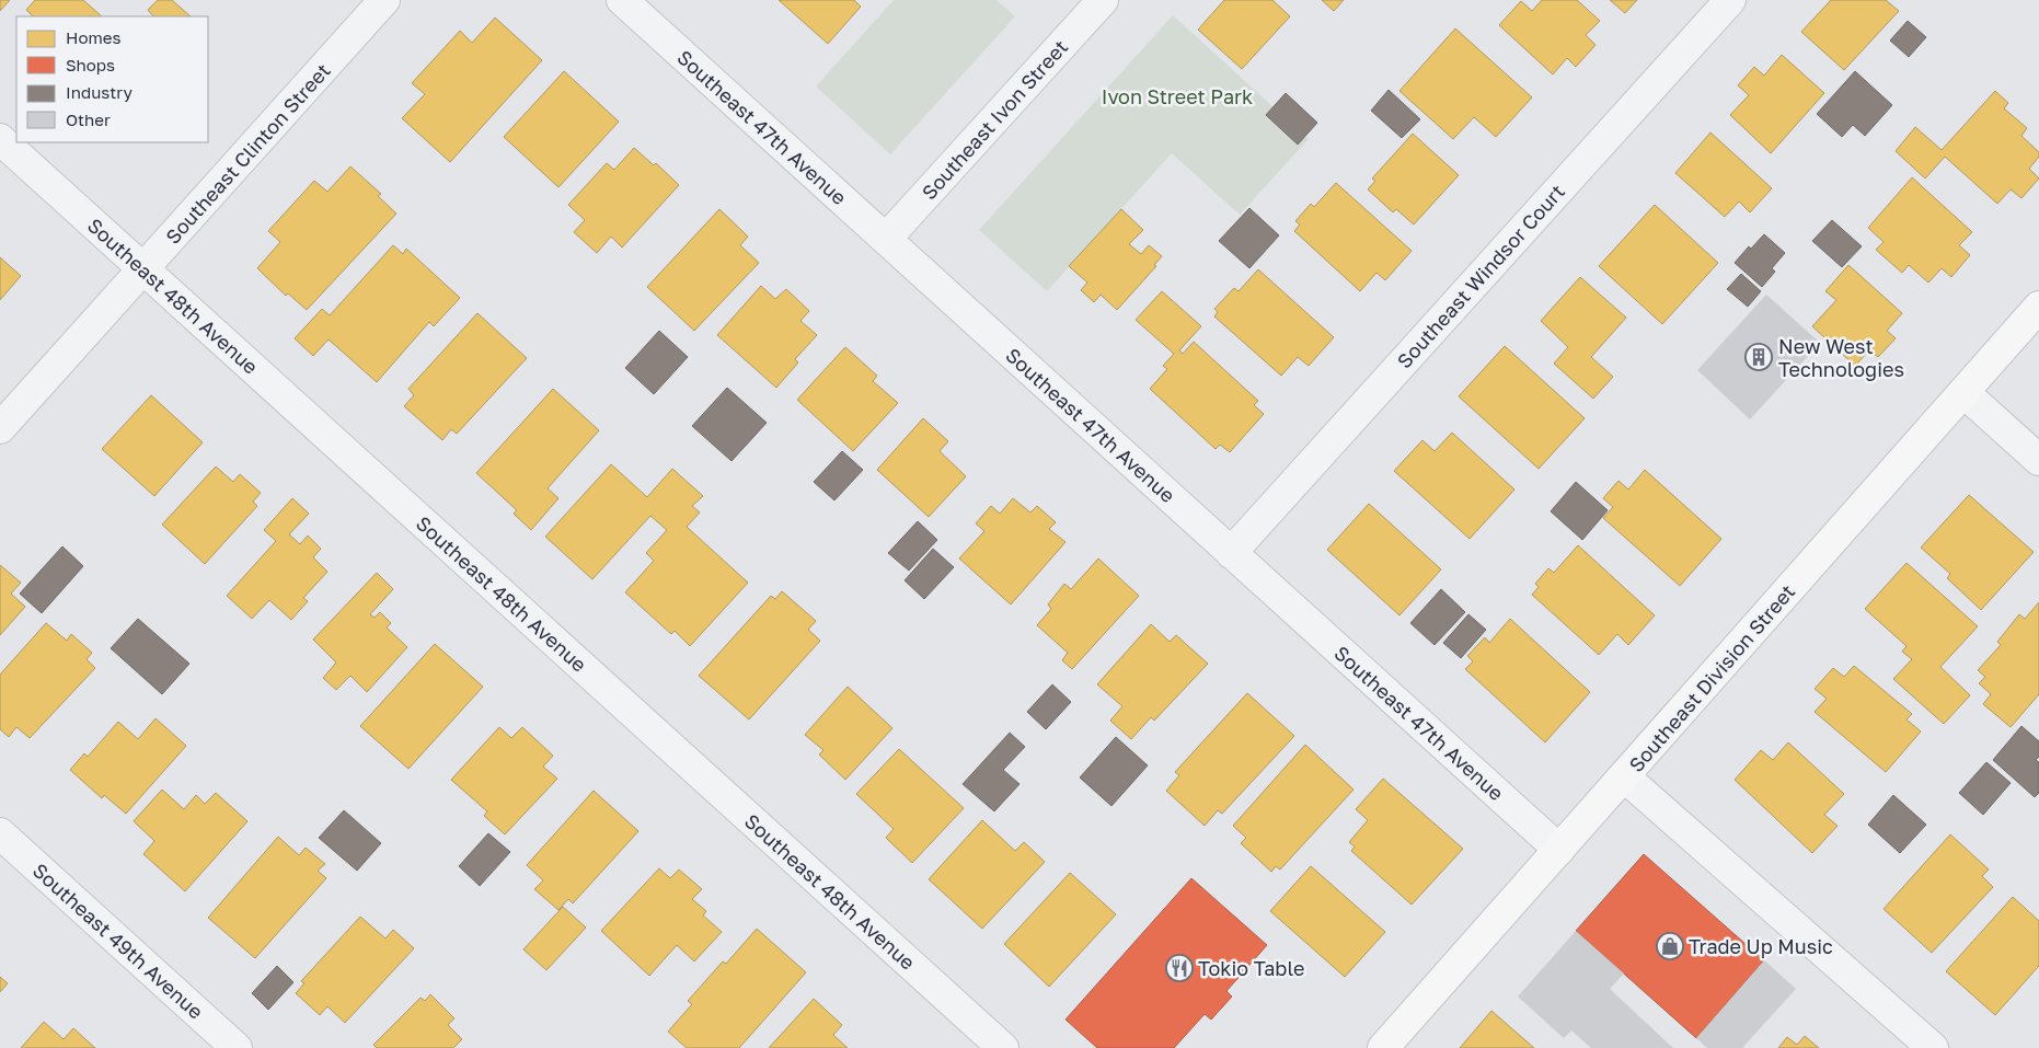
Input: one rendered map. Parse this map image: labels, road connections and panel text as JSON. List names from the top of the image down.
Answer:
{
  "streets": {
    "main road": ["Southeast Division Street"],
    "street": [
      "Southeast Ivon Street",
      "Southeast 47th Avenue",
      "Southeast Clinton Street",
      "Southeast Windsor Court",
      "Southeast 48th Avenue",
      "Southeast 49th Avenue"
    ]
  },
  "crossings": [
    ["Southeast Ivon Street", "Southeast 47th Avenue"],
    ["Southeast 47th Avenue", "Southeast Windsor Court"],
    ["Southeast 47th Avenue", "Southeast Division Street"],
    ["Southeast Clinton Street", "Southeast 48th Avenue"]
  ],
  "parks": ["Ivon Street Park"],
  "places": {
    "building": ["New West Technologies"],
    "shop": ["Trade Up Music"],
    "restaurant": ["Tokio Table"]
  },
  "legend": [
    "Homes",
    "Shops",
    "Industry",
    "Other"
  ]
}
